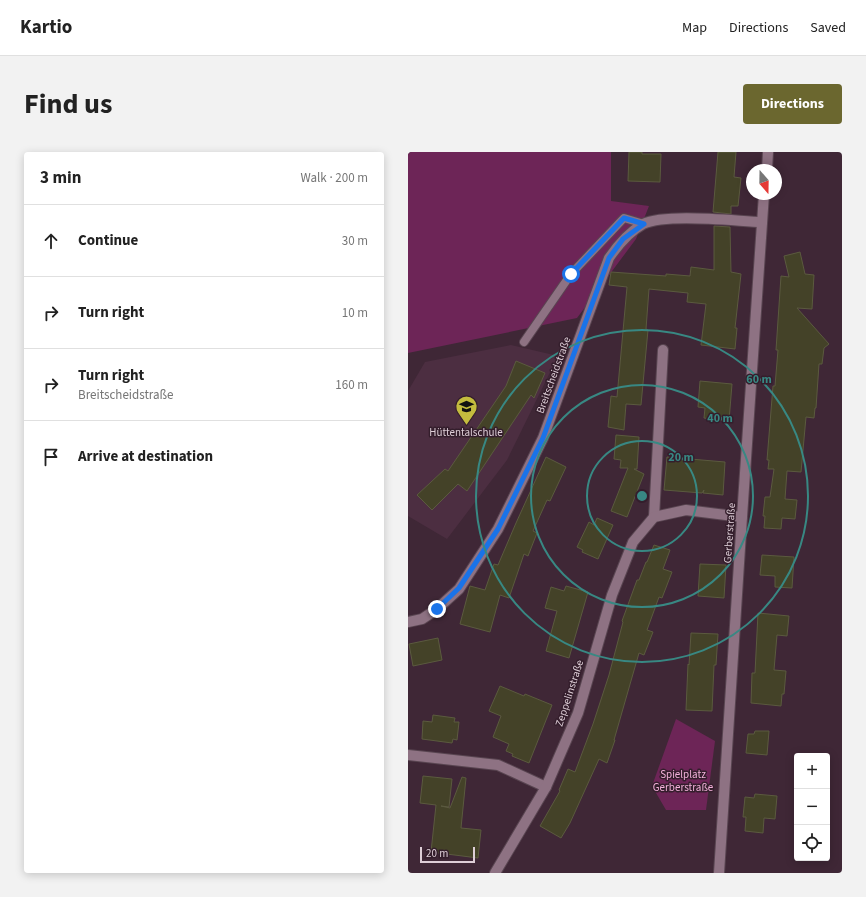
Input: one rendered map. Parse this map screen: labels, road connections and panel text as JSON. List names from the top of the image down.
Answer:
{
  "streets": {
    "street": ["Breitscheidstraße", "Gerberstraße", "Zeppelinstraße"]
  },
  "crossings": [
    ["Breitscheidstraße", "Gerberstraße"]
  ],
  "parks": ["Spielplatz Gerberstraße"],
  "places": {
    "school or university": ["Hüttentalschule"]
  },
  "scale_bar": "20 m",
  "north": "bottom",
  "page": {
    "header": "Kartio",
    "nav": ["Map", "Directions", "Saved"],
    "title": "Find us",
    "buttons": "Directions",
    "heading": ["3 min", "Walk · 200 m"],
    "list": [
      ["Continue", "30 m"],
      ["Turn right", "10 m"],
      ["Turn right", "Breitscheidstraße", "160 m"],
      "Arrive at destination"
    ],
    "map_buttons": ["+", "−"],
    "scale": "20 m"
  },
  "rings": ["60 m", "40 m", "20 m"]
}
